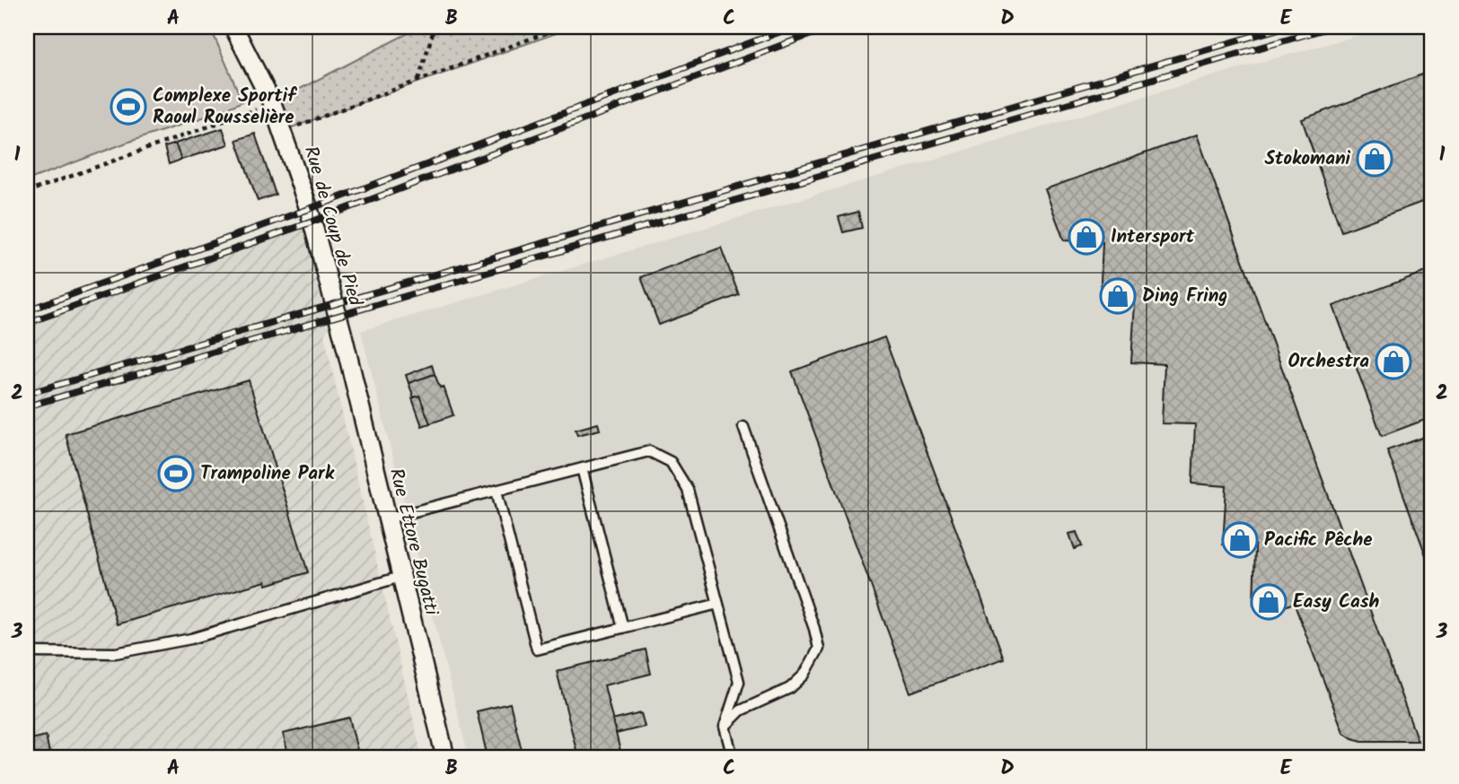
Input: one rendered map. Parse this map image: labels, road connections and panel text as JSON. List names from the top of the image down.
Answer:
{
  "streets": {
    "street": ["Rue de Coup de Pied", "Rue Ettore Bugatti"]
  },
  "crossings": [
    ["Rue de Coup de Pied", "Rue Ettore Bugatti"]
  ],
  "places": {
    "sports": ["Complexe Sportif Raoul Rousselière", "Trampoline Park"],
    "shop": [
      "Stokomani",
      "Intersport",
      "Ding Fring",
      "Orchestra",
      "Pacific Pêche",
      "Easy Cash"
    ]
  },
  "grid": {
    "columns": [
      "A",
      "B",
      "C",
      "D",
      "E"
    ],
    "rows": ["1", "2", "3"]
  }
}
